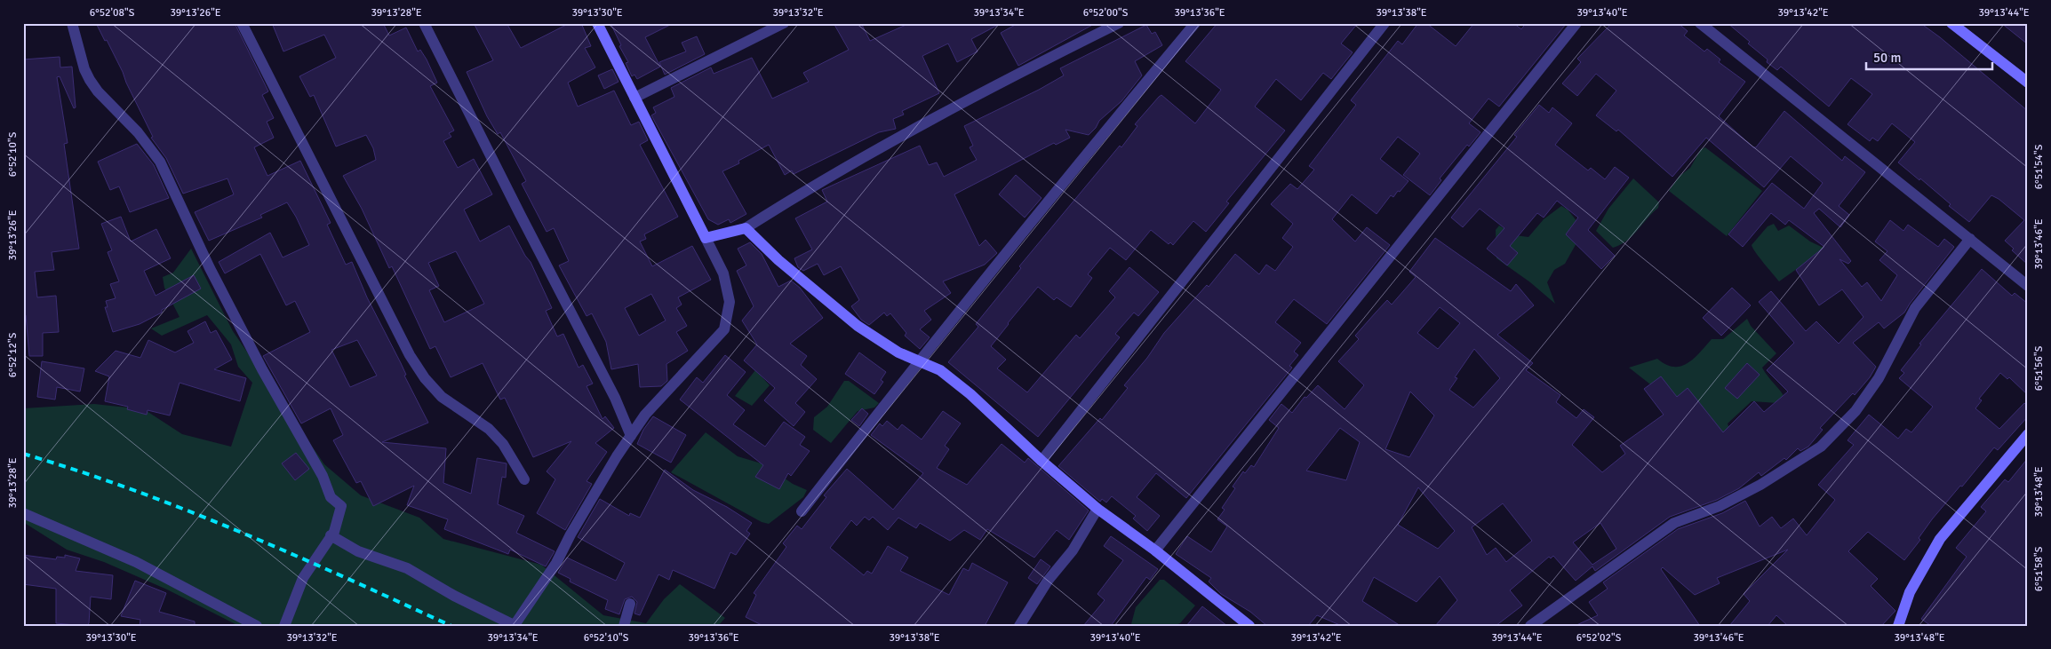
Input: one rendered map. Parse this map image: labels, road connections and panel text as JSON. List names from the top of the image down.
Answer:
{
  "scale_bar": "50 m",
  "coordinates": [
    "6°52'08\"S",
    "39°13'26\"E",
    "39°13'28\"E",
    "39°13'30\"E",
    "39°13'32\"E",
    "39°13'34\"E",
    "6°52'00\"S",
    "39°13'36\"E",
    "39°13'38\"E",
    "39°13'40\"E",
    "39°13'42\"E",
    "39°13'44\"E",
    "6°52'10\"S",
    "6°51'54\"S",
    "39°13'46\"E",
    "6°52'12\"S",
    "6°51'56\"S",
    "39°13'48\"E",
    "6°51'58\"S",
    "6°52'02\"S"
  ]
}
